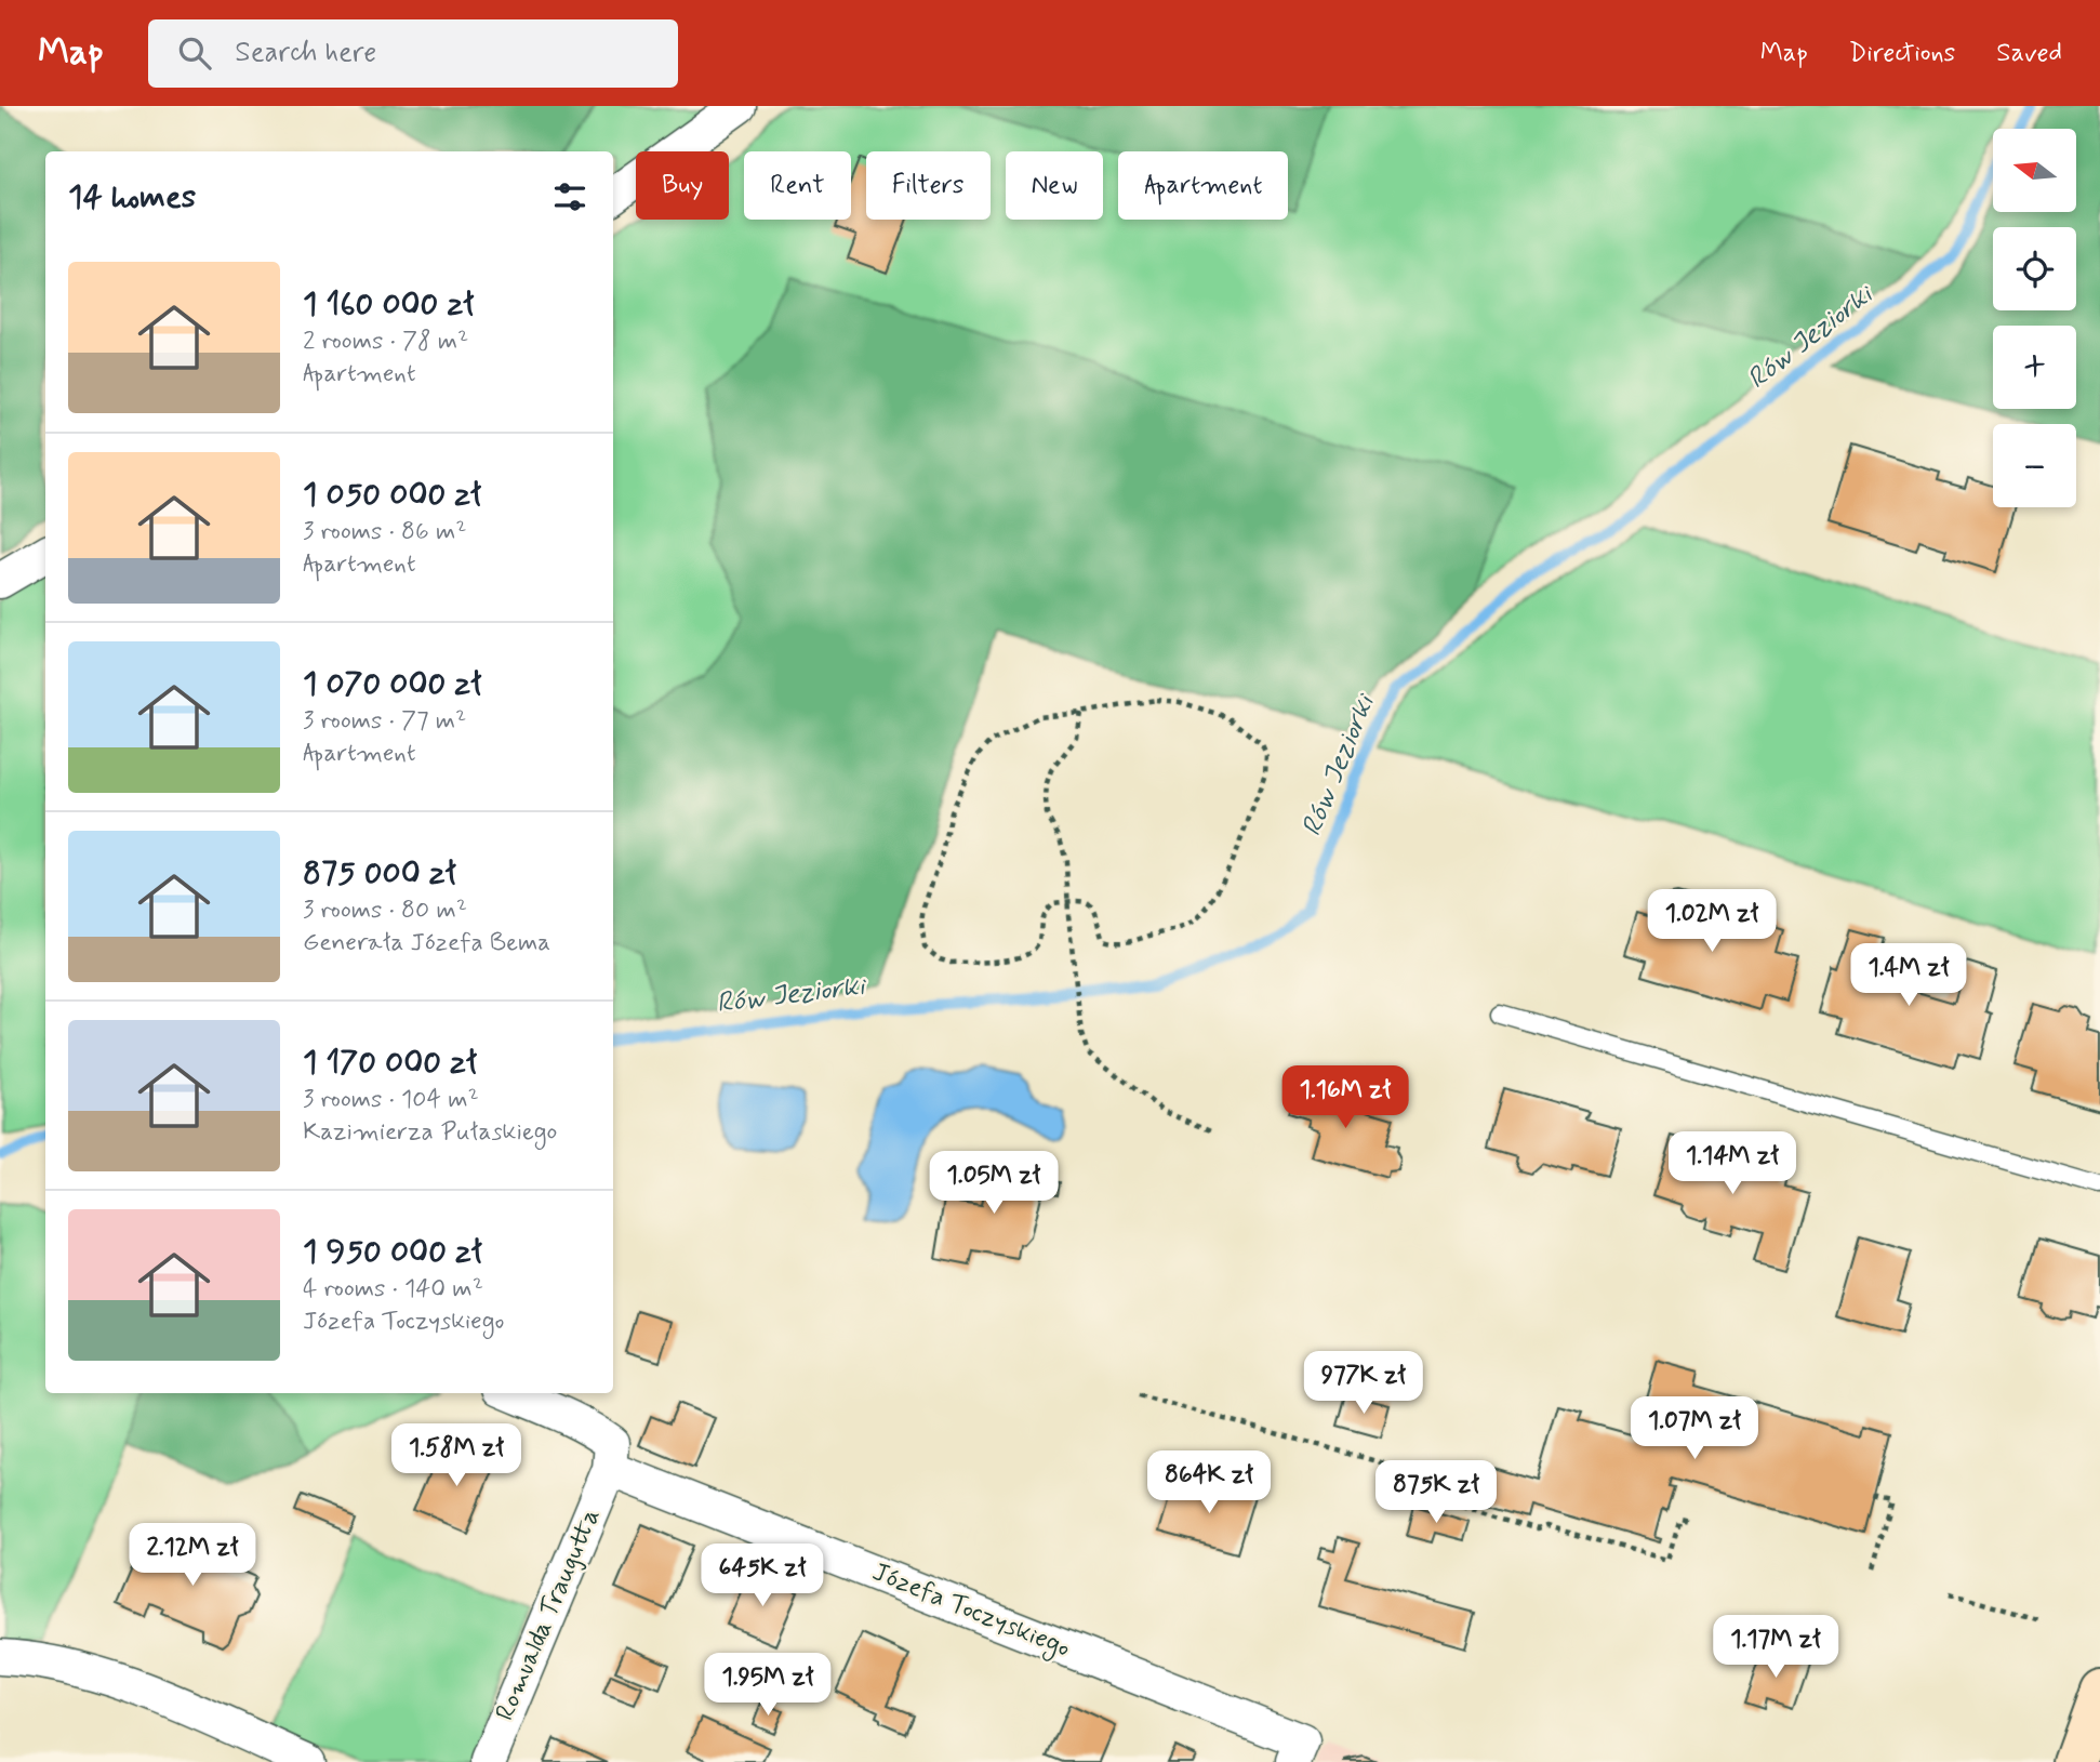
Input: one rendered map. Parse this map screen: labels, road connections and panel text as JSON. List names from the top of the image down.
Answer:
{
  "streets": {
    "street": ["Józefa Toczyskiego", "Romualda Traugutta"]
  },
  "crossings": [
    ["Józefa Toczyskiego", "Romualda Traugutta"]
  ],
  "water": ["Rów Jeziorki"],
  "north": "left",
  "page": {
    "header": "Map",
    "search": "Search here",
    "nav": ["Map", "Directions", "Saved"],
    "map_buttons": ["+", "−"],
    "chip": [
      "Buy",
      "Rent",
      "Filters",
      "New",
      "Apartment"
    ],
    "heading": "14 homes",
    "list": [
      {
        "name": "1 160 000 zł",
        "note": "2 rooms · 78 m² · Apartment"
      },
      {
        "name": "1 050 000 zł",
        "note": "3 rooms · 86 m² · Apartment"
      },
      {
        "name": "1 070 000 zł",
        "note": "3 rooms · 77 m² · Apartment"
      },
      {
        "name": "875 000 zł",
        "note": "3 rooms · 80 m² · Generała Józefa Bema"
      },
      {
        "name": "1 170 000 zł",
        "note": "3 rooms · 104 m² · Kazimierza Pułaskiego"
      },
      {
        "name": "1 950 000 zł",
        "note": "4 rooms · 140 m² · Józefa Toczyskiego"
      }
    ],
    "price": [
      "1.02M zł",
      "1.4M zł",
      "1.16M zł",
      "1.14M zł",
      "1.05M zł",
      "977K zł",
      "1.07M zł",
      "1.58M zł",
      "864K zł",
      "875K zł",
      "2.12M zł",
      "645K zł",
      "1.17M zł",
      "1.95M zł"
    ]
  }
}
